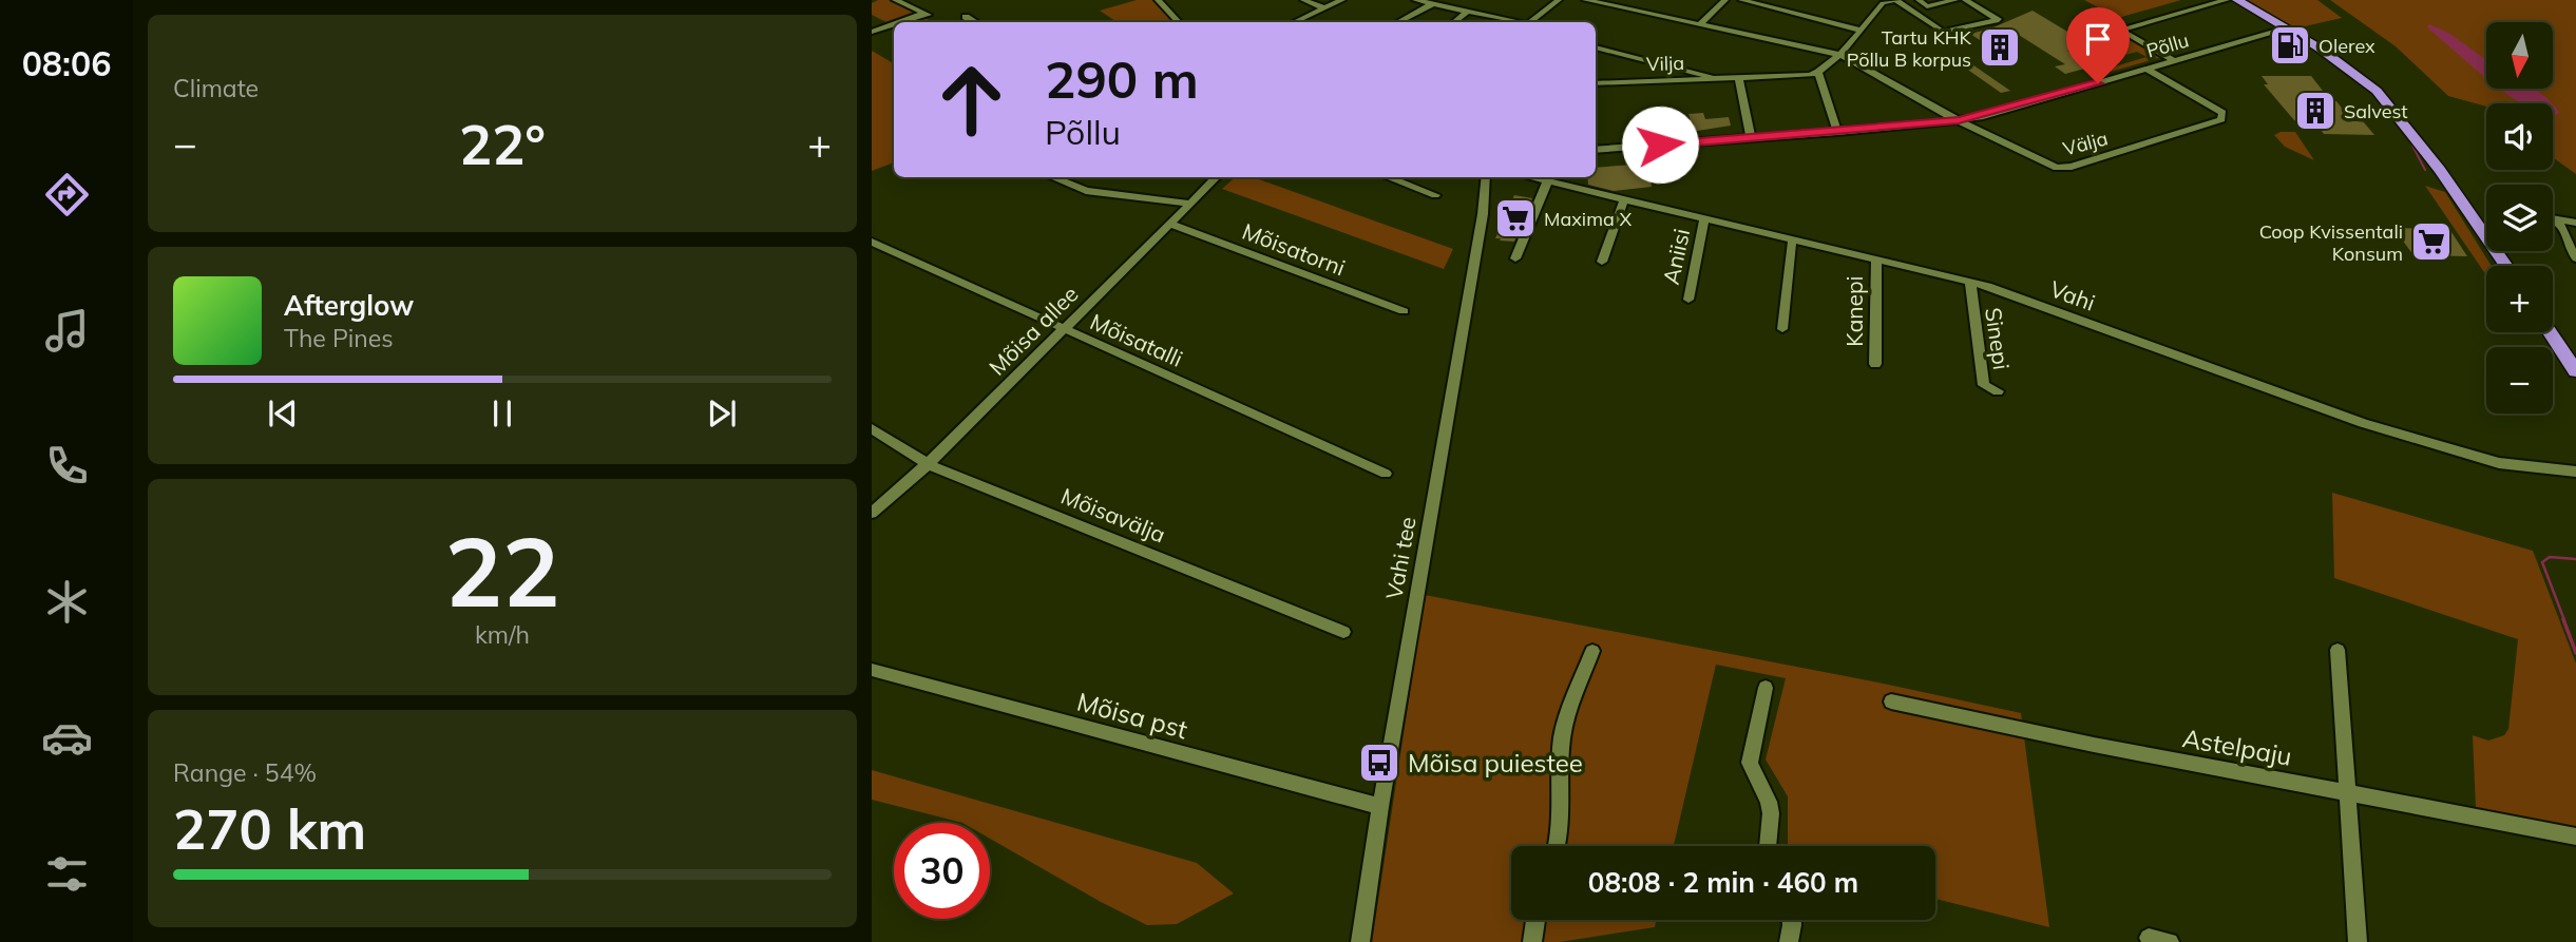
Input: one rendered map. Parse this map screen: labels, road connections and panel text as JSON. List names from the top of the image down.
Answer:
{
  "streets": {
    "street": [
      "Põllu",
      "Vilja",
      "Välja",
      "Mõisatorni",
      "Aniisi",
      "Vahi",
      "Kanepi",
      "Mõisa allee",
      "Sinepi",
      "Mõisatalli",
      "Mõisavälja",
      "Vahi tee",
      "Mõisa pst",
      "Astelpaju"
    ]
  },
  "crossings": [
    ["Põllu", "Välja"],
    ["Mõisatorni", "Mõisa allee"],
    ["Aniisi", "Vahi"],
    ["Vahi", "Kanepi"],
    ["Vahi", "Sinepi"],
    ["Mõisa allee", "Mõisatalli"],
    ["Mõisa allee", "Mõisavälja"],
    ["Vahi tee", "Mõisa pst"]
  ],
  "places": {
    "fuel station": ["Olerex"],
    "building": ["Tartu KHK Põllu B korpus", "Salvest"],
    "supermarket": ["Maxima X", "Coop Kvissentali Konsum"],
    "bus stop": ["Mõisa puiestee"]
  },
  "north": "bottom",
  "page": {
    "tabs": "08:06",
    "tile": [
      "Climate",
      ["22", "km/h"],
      ["Range · 54%", "270 km"]
    ],
    "map_buttons": ["+", "−"],
    "turn": ["290 m", "Põllu"],
    "heat": ["−", "22°", "+"],
    "song": ["Afterglow", "The Pines"],
    "limit": "30",
    "trip": "08:08 · 2 min · 460 m"
  }
}
